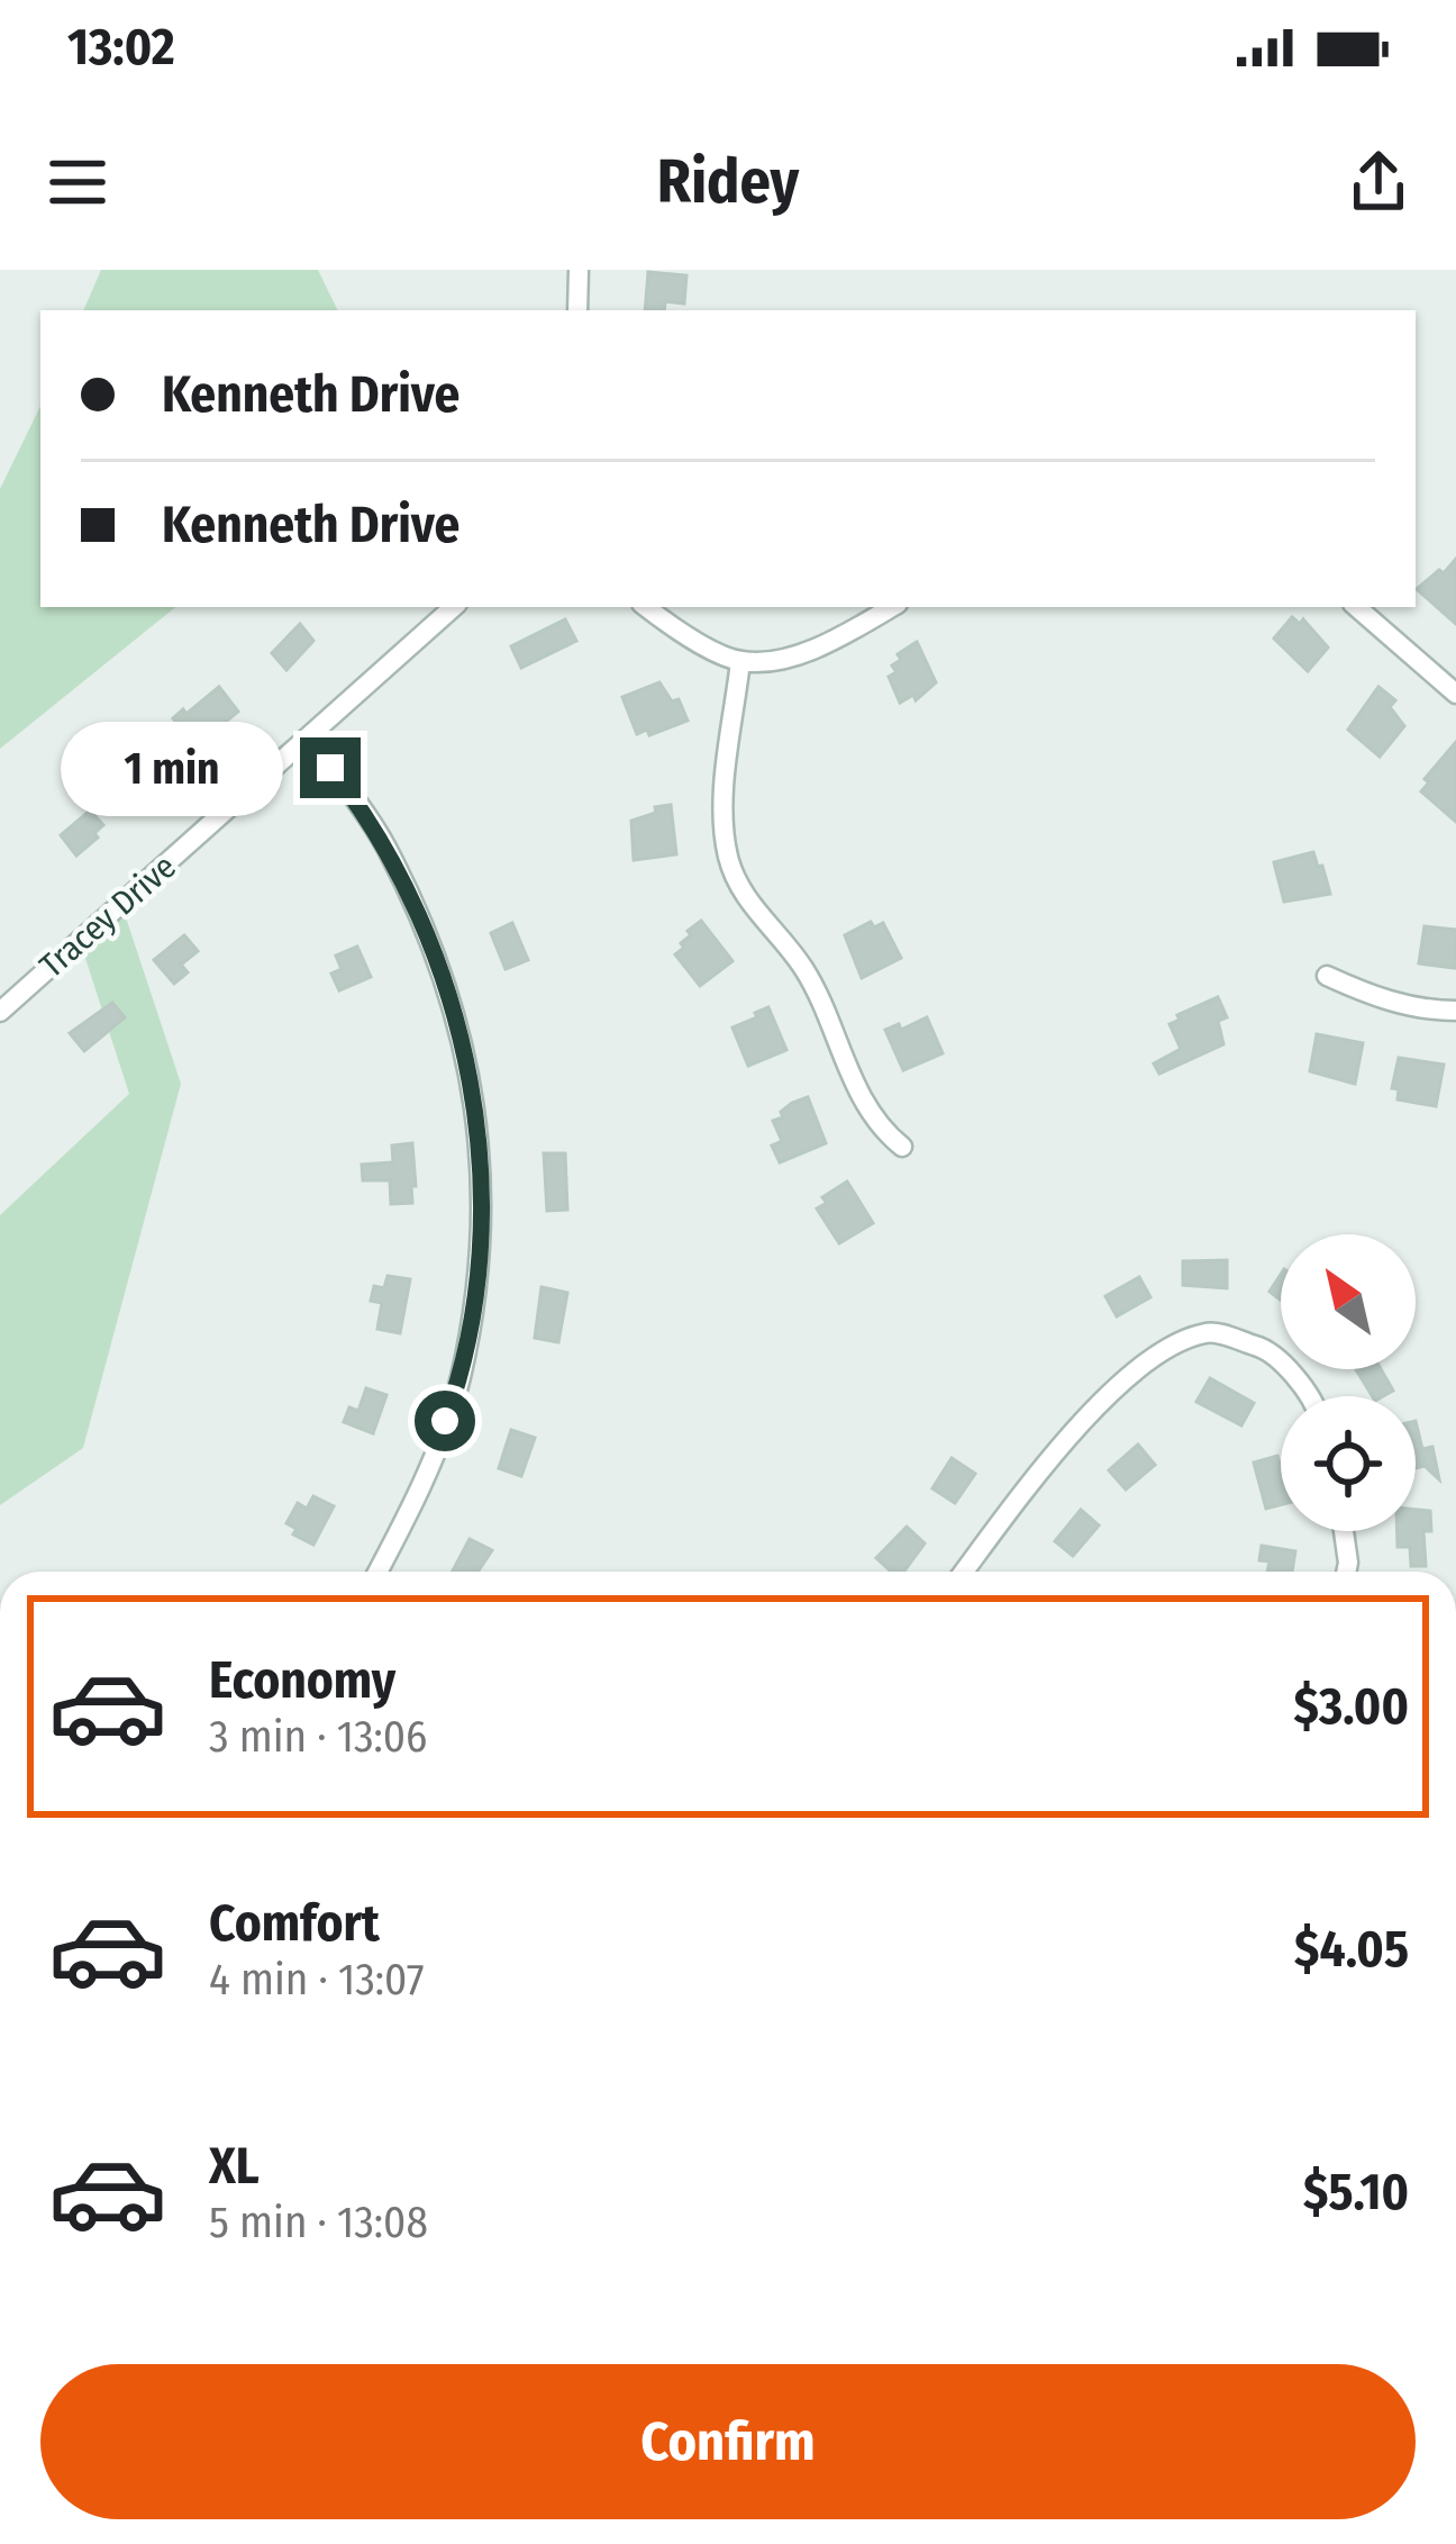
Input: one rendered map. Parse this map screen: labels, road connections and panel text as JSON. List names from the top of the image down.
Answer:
{
  "streets": {
    "street": ["Tracey Drive"]
  },
  "north": "top left",
  "page": {
    "status": "13:02",
    "header": "Ridey",
    "banner": ["Kenneth Drive", "Kenneth Drive"],
    "bubble": "1 min",
    "list": [
      {
        "name": "Economy",
        "note": "3 min · 13:06",
        "value": "$3.00"
      },
      {
        "name": "Comfort",
        "note": "4 min · 13:07",
        "value": "$4.05"
      },
      {
        "name": "XL",
        "note": "5 min · 13:08",
        "value": "$5.10"
      }
    ],
    "buttons": "Confirm"
  }
}
